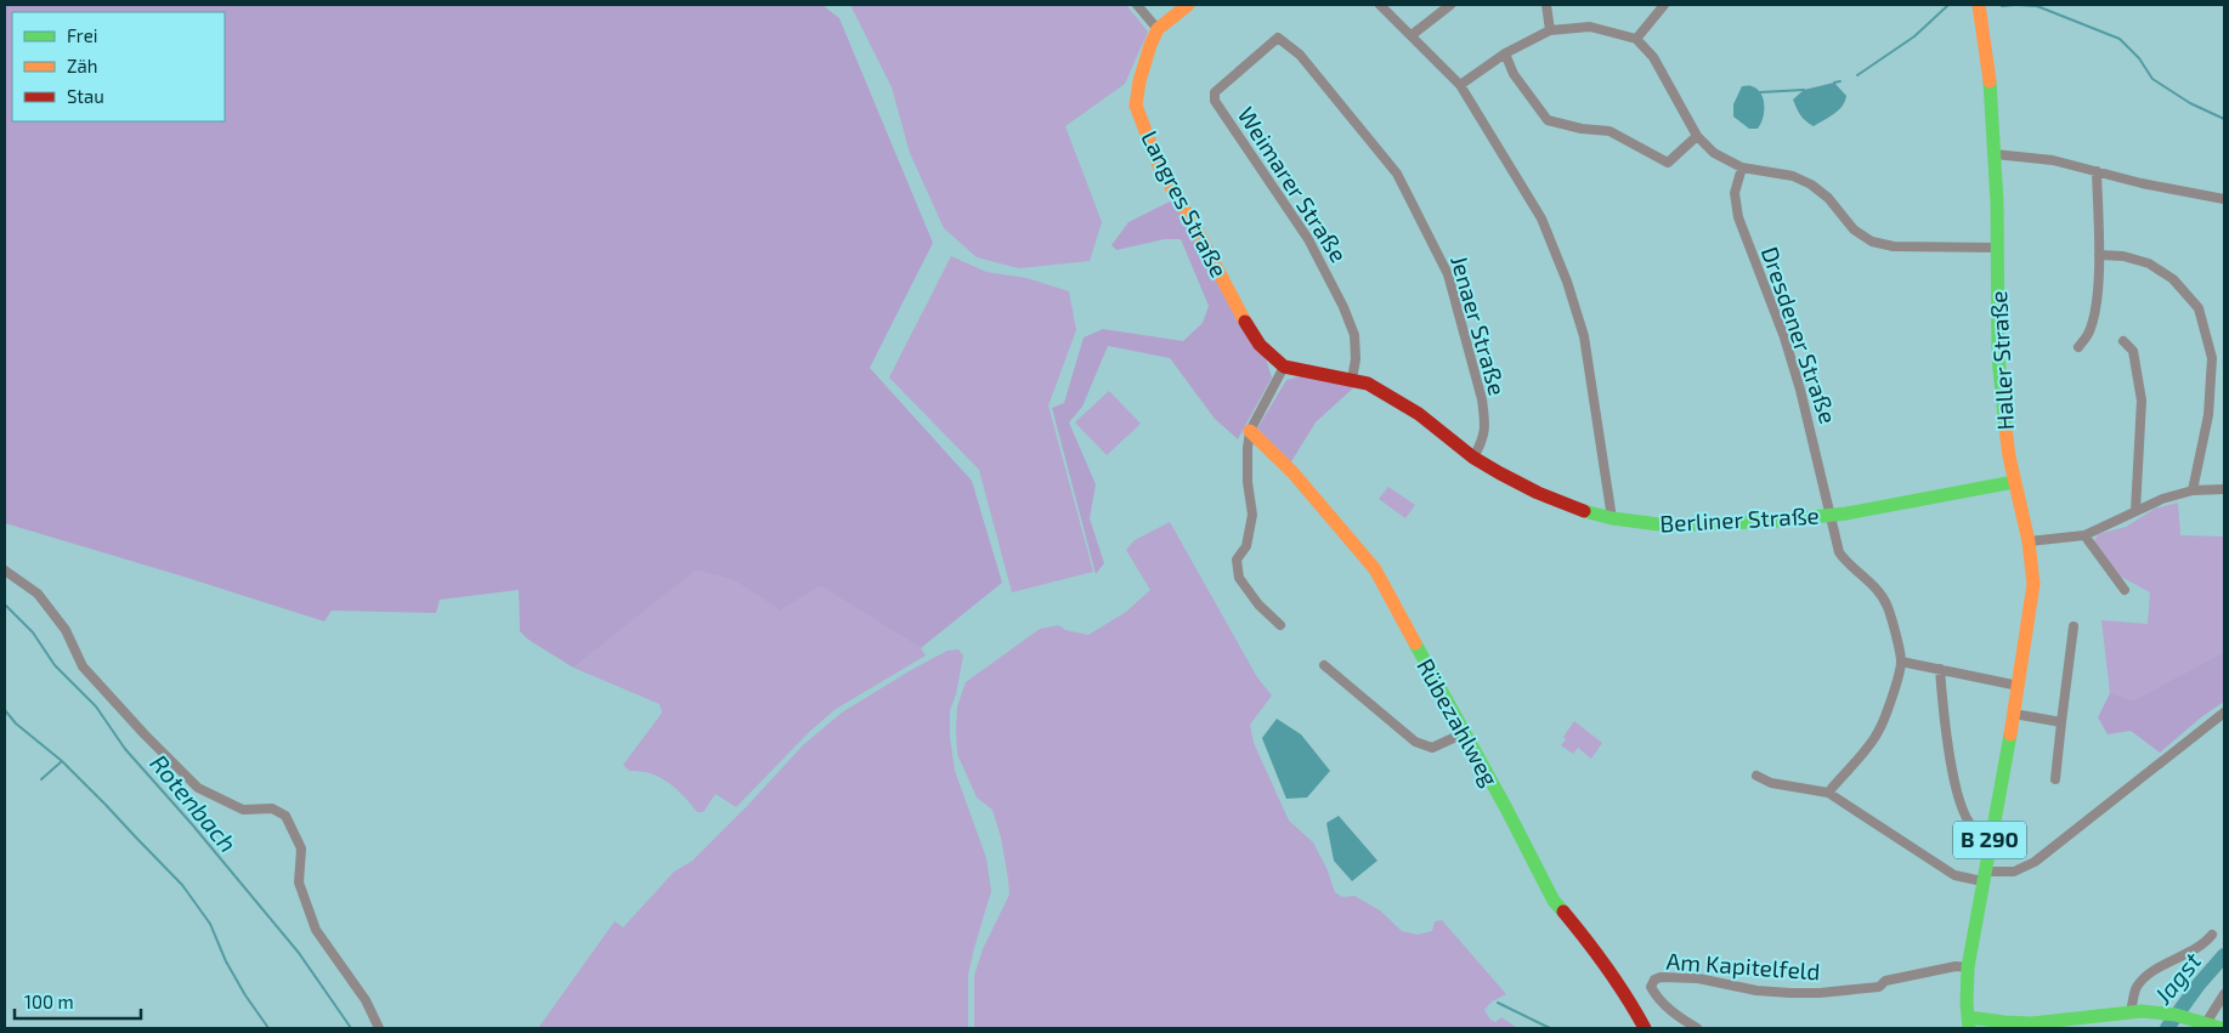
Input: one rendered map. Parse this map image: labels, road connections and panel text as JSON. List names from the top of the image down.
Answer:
{
  "streets": {
    "street": [
      "Weimarer Straße",
      "Langres Straße",
      "Jenaer Straße",
      "Dresdener Straße",
      "Haller Straße",
      "Berliner Straße",
      "Rübezahlweg",
      "B 290",
      "Am Kapitelfeld"
    ]
  },
  "crossings": [
    ["Weimarer Straße", "Jenaer Straße"],
    ["Weimarer Straße", "Berliner Straße"],
    ["Langres Straße", "Berliner Straße"],
    ["Jenaer Straße", "Berliner Straße"],
    ["Dresdener Straße", "Berliner Straße"],
    ["Haller Straße", "Berliner Straße"],
    ["Haller Straße", "Am Kapitelfeld"]
  ],
  "water": ["Rotenbach", "Jagst"],
  "legend": ["Frei", "Zäh", "Stau"],
  "scale_bar": "100 m"
}
